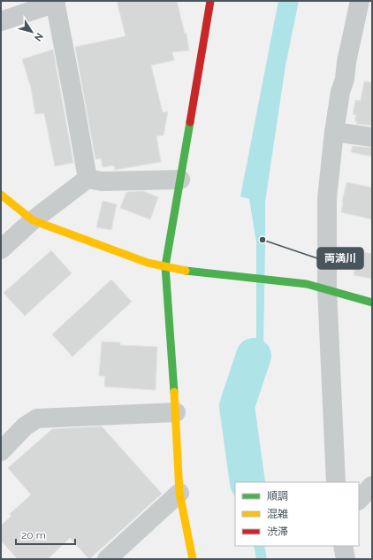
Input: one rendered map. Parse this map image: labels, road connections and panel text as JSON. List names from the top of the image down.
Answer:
{
  "places": ["両満川"],
  "legend": ["順調", "混雑", "渋滞"],
  "scale_bar": "20 m",
  "north": "bottom right"
}
